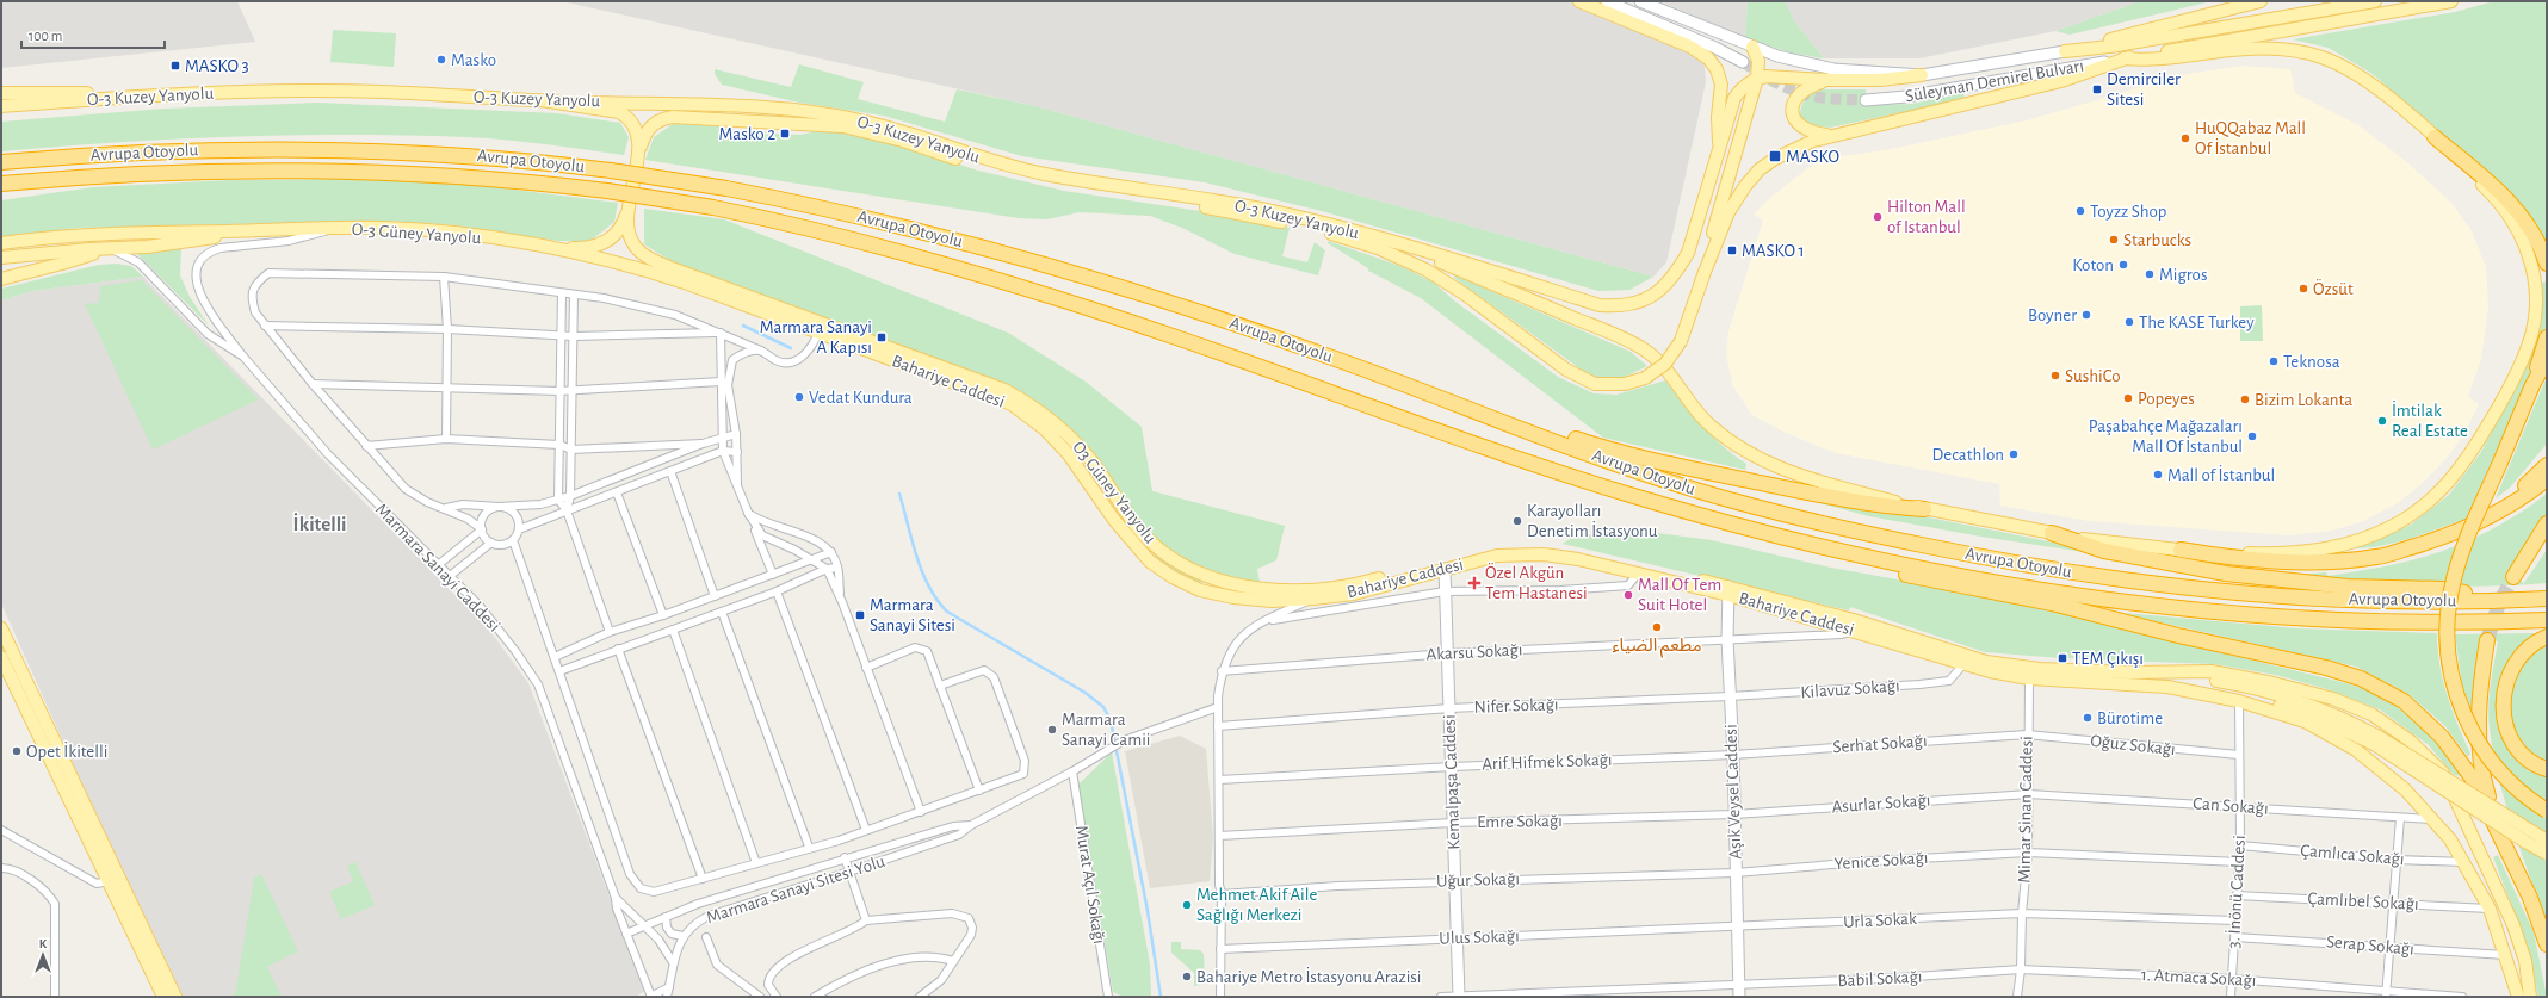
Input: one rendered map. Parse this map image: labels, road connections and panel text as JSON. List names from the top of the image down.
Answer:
{
  "streets": {
    "highway": ["Avrupa Otoyolu"],
    "main road": [
      "Süleyman Demirel Bulvarı",
      "O-3 Kuzey Yanyolu",
      "O-3 Güney Yanyolu",
      "Bahariye Caddesi",
      "O3 Güney Yanyolu",
      "Kemalpaşa Caddesi",
      "Aşık Veysel Caddesi"
    ],
    "street": [
      "Marmara Sanayi Caddesi",
      "Akarsu Sokağı",
      "Kilavuz Sokağı",
      "Nifer Sokağı",
      "Serhat Sokağı",
      "Oğuz Sokağı",
      "Arif Hifmek Sokağı",
      "Asurlar Sokağı",
      "Can Sokağı",
      "Mimar Sinan Caddesi",
      "Emre Sokağı",
      "Çamlıca Sokağı",
      "Yenice Sokağı",
      "Uğur Sokağı",
      "Murat Açıl Sokağı",
      "Marmara Sanayi Sitesi Yolu",
      "3. İnönü Caddesi",
      "Çamlıbel Sokağı",
      "Urla Sokak",
      "Ulus Sokağı",
      "Serap Sokağı",
      "1. Atmaca Sokağı",
      "Babil Sokağı"
    ]
  },
  "crossings": [
    ["O-3 Güney Yanyolu", "Bahariye Caddesi"],
    ["O-3 Güney Yanyolu", "O3 Güney Yanyolu"],
    ["O-3 Güney Yanyolu", "Marmara Sanayi Caddesi"],
    ["Bahariye Caddesi", "O3 Güney Yanyolu"],
    ["Bahariye Caddesi", "Akarsu Sokağı"],
    ["Bahariye Caddesi", "Kilavuz Sokağı"],
    ["Bahariye Caddesi", "Kemalpaşa Caddesi"],
    ["Bahariye Caddesi", "Aşık Veysel Caddesi"],
    ["Bahariye Caddesi", "Can Sokağı"],
    ["Bahariye Caddesi", "Mimar Sinan Caddesi"],
    ["Bahariye Caddesi", "Çamlıca Sokağı"],
    ["Bahariye Caddesi", "3. İnönü Caddesi"],
    ["Bahariye Caddesi", "Çamlıbel Sokağı"],
    ["Bahariye Caddesi", "Serap Sokağı"],
    ["O3 Güney Yanyolu", "Aşık Veysel Caddesi"],
    ["Marmara Sanayi Caddesi", "Marmara Sanayi Sitesi Yolu"],
    ["Akarsu Sokağı", "Kemalpaşa Caddesi"],
    ["Akarsu Sokağı", "Aşık Veysel Caddesi"],
    ["Kilavuz Sokağı", "Nifer Sokağı"],
    ["Kilavuz Sokağı", "Aşık Veysel Caddesi"],
    ["Nifer Sokağı", "Kemalpaşa Caddesi"],
    ["Nifer Sokağı", "Aşık Veysel Caddesi"],
    ["Serhat Sokağı", "Oğuz Sokağı"],
    ["Serhat Sokağı", "Arif Hifmek Sokağı"],
    ["Serhat Sokağı", "Aşık Veysel Caddesi"],
    ["Serhat Sokağı", "Mimar Sinan Caddesi"],
    ["Oğuz Sokağı", "Mimar Sinan Caddesi"],
    ["Oğuz Sokağı", "3. İnönü Caddesi"],
    ["Arif Hifmek Sokağı", "Kemalpaşa Caddesi"],
    ["Arif Hifmek Sokağı", "Aşık Veysel Caddesi"],
    ["Kemalpaşa Caddesi", "Emre Sokağı"],
    ["Kemalpaşa Caddesi", "Uğur Sokağı"],
    ["Kemalpaşa Caddesi", "Ulus Sokağı"],
    ["Kemalpaşa Caddesi", "Babil Sokağı"],
    ["Aşık Veysel Caddesi", "Asurlar Sokağı"],
    ["Aşık Veysel Caddesi", "Emre Sokağı"],
    ["Aşık Veysel Caddesi", "Yenice Sokağı"],
    ["Aşık Veysel Caddesi", "Uğur Sokağı"],
    ["Aşık Veysel Caddesi", "Urla Sokak"],
    ["Aşık Veysel Caddesi", "Ulus Sokağı"],
    ["Aşık Veysel Caddesi", "Babil Sokağı"],
    ["Asurlar Sokağı", "Can Sokağı"],
    ["Asurlar Sokağı", "Mimar Sinan Caddesi"],
    ["Asurlar Sokağı", "Emre Sokağı"],
    ["Can Sokağı", "Mimar Sinan Caddesi"],
    ["Can Sokağı", "3. İnönü Caddesi"],
    ["Mimar Sinan Caddesi", "Yenice Sokağı"],
    ["Mimar Sinan Caddesi", "Urla Sokak"],
    ["Mimar Sinan Caddesi", "1. Atmaca Sokağı"],
    ["Mimar Sinan Caddesi", "Babil Sokağı"],
    ["Çamlıca Sokağı", "3. İnönü Caddesi"],
    ["Yenice Sokağı", "Uğur Sokağı"],
    ["Murat Açıl Sokağı", "Marmara Sanayi Sitesi Yolu"],
    ["3. İnönü Caddesi", "Çamlıbel Sokağı"],
    ["3. İnönü Caddesi", "Serap Sokağı"],
    ["3. İnönü Caddesi", "1. Atmaca Sokağı"],
    ["Urla Sokak", "Ulus Sokağı"],
    ["1. Atmaca Sokağı", "Babil Sokağı"]
  ],
  "districts": ["İkitelli"],
  "places": {
    "other": [
      "Masko",
      "HuQQabaz Mall Of İstanbul",
      "Toyzz Shop",
      "Hilton Mall of Istanbul",
      "Starbucks",
      "Koton",
      "Migros",
      "Özsüt",
      "Boyner",
      "The KASE Turkey",
      "Teknosa",
      "SushiCo",
      "Vedat Kundura",
      "Popeyes",
      "Bizim Lokanta",
      "İmtilak Real Estate",
      "Paşabahçe Mağazaları Mall Of İstanbul",
      "Decathlon",
      "Mall of İstanbul",
      "Karayolları Denetim İstasyonu",
      "Mall Of Tem Suit Hotel",
      "مطعم الضياء",
      "Bürotime",
      "Marmara Sanayi Camii",
      "Opet İkitelli",
      "Mehmet Akif Aile Sağlığı Merkezi",
      "Bahariye Metro İstasyonu Arazisi"
    ],
    "transit": [
      "MASKO 3",
      "Demirciler Sitesi",
      "Masko 2",
      "MASKO",
      "MASKO 1",
      "Marmara Sanayi A Kapısı",
      "Marmara Sanayi Sitesi",
      "TEM Çıkışı"
    ],
    "health": ["Özel Akgün Tem Hastanesi"]
  },
  "scale_bar": "100 m",
  "north": "top"
}
